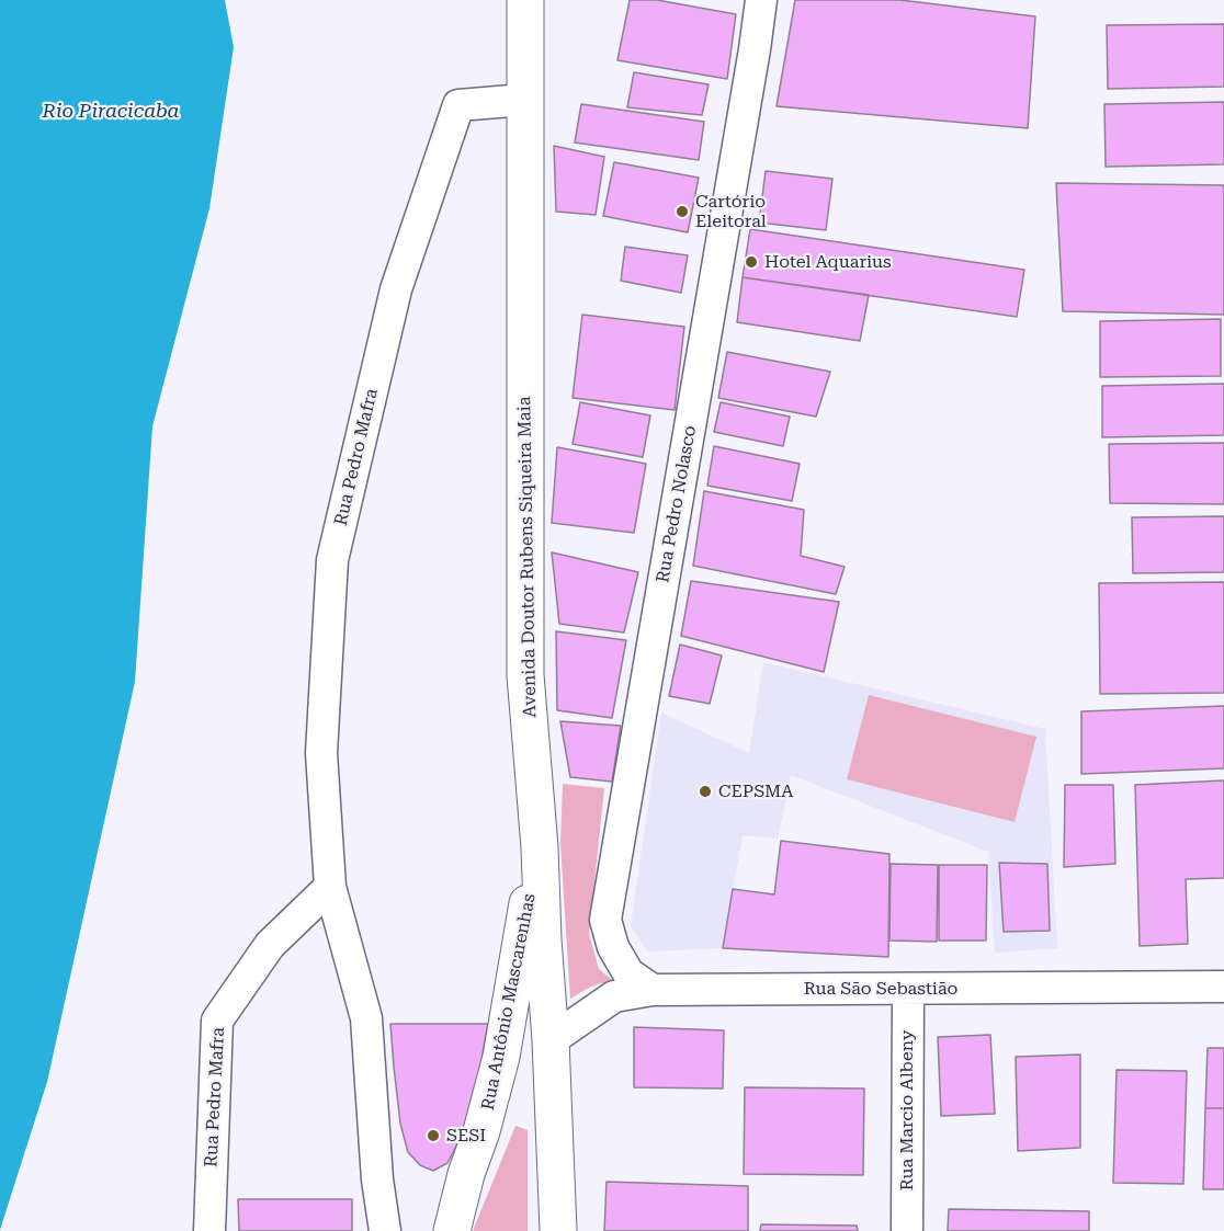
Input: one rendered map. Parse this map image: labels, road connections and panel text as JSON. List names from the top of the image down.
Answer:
{
  "streets": {
    "main road": ["Avenida Doutor Rubens Siqueira Maia", "Rua Antônio Mascarenhas"],
    "street": [
      "Rua Pedro Mafra",
      "Rua Pedro Nolasco",
      "Rua São Sebastião",
      "Rua Marcio Albeny"
    ]
  },
  "crossings": [
    ["Rua Pedro Mafra", "Avenida Doutor Rubens Siqueira Maia"],
    ["Rua Pedro Nolasco", "Rua São Sebastião"],
    ["Avenida Doutor Rubens Siqueira Maia", "Rua São Sebastião"],
    ["Avenida Doutor Rubens Siqueira Maia", "Rua Antônio Mascarenhas"],
    ["Rua São Sebastião", "Rua Marcio Albeny"]
  ],
  "water": ["Rio Piracicaba"],
  "places": [
    "Cartório Eleitoral",
    "Hotel Aquarius",
    "CEPSMA",
    "SESI"
  ]
}
